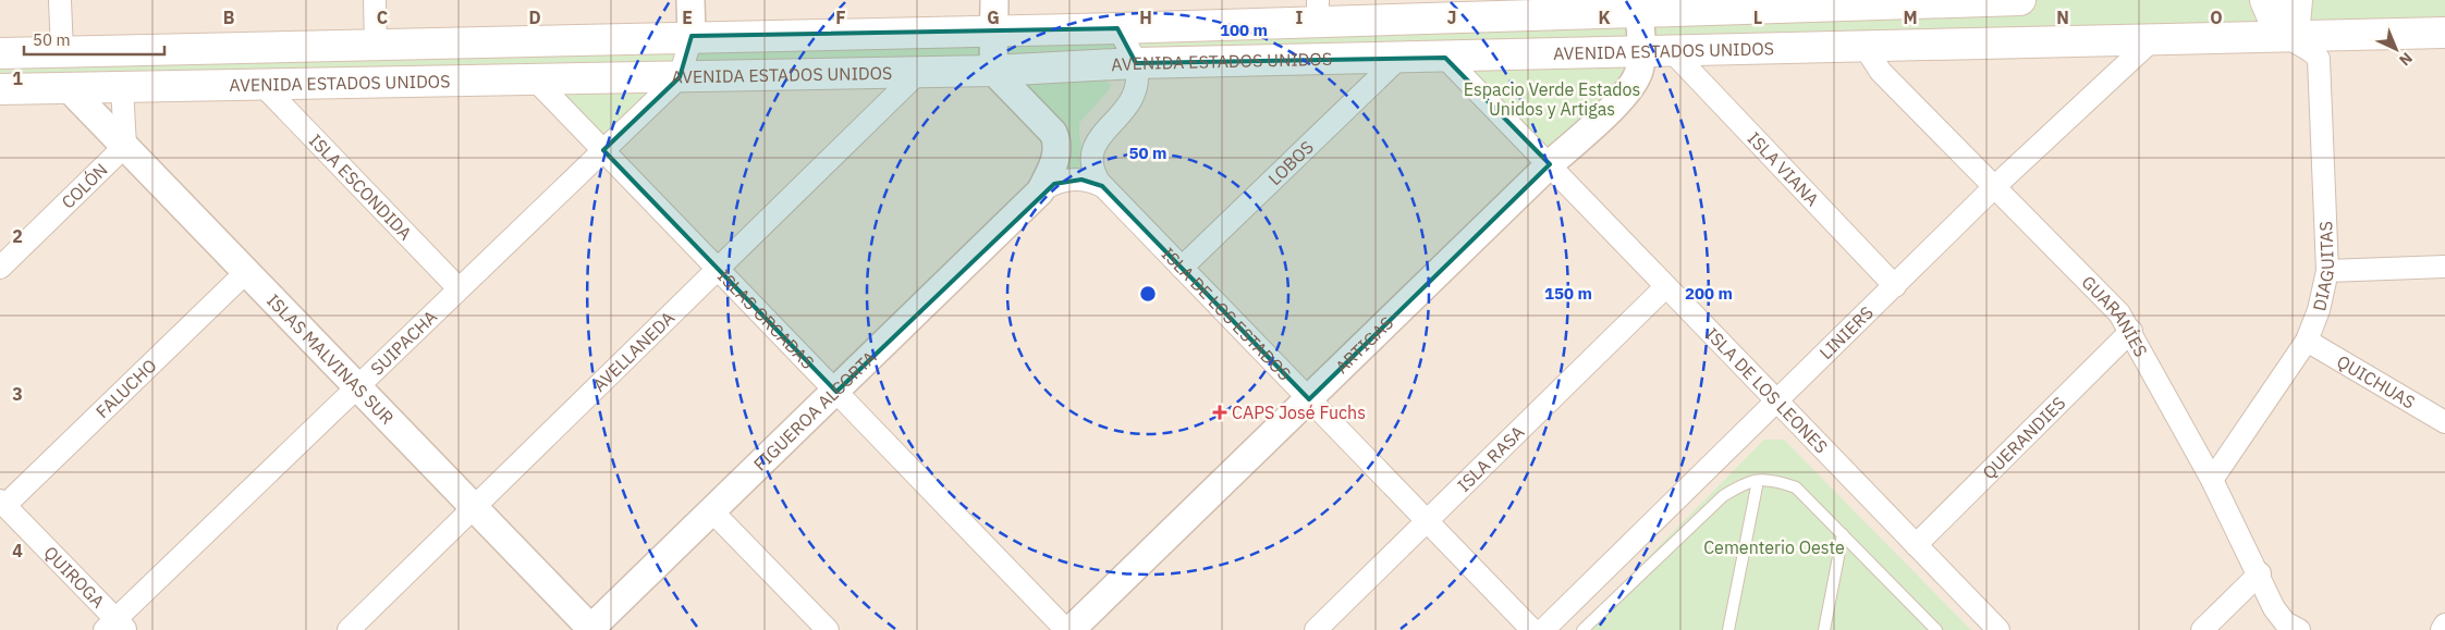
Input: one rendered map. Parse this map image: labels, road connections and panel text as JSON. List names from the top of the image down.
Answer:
{
  "streets": {
    "main road": ["AVENIDA ESTADOS UNIDOS"],
    "street": [
      "LOBOS",
      "ISLA VIANA",
      "COLÓN",
      "ISLA ESCONDIDA",
      "DIAGUITAS",
      "ISLA DE LOS ESTADOS",
      "GUARANÍES",
      "ISLAS ORCADAS",
      "LINIERS",
      "SUIPACHA",
      "ARTIGAS",
      "AVELLANEDA",
      "ISLAS MALVINAS SUR",
      "QUICHUAS",
      "FALUCHO",
      "ISLA DE LOS LEONES",
      "FIGUEROA ALCORTA",
      "QUERANDIES",
      "ISLA RASA",
      "QUIROGA"
    ]
  },
  "crossings": [
    ["AVENIDA ESTADOS UNIDOS", "LOBOS"],
    ["AVENIDA ESTADOS UNIDOS", "ISLA VIANA"],
    ["AVENIDA ESTADOS UNIDOS", "ISLA ESCONDIDA"],
    ["AVENIDA ESTADOS UNIDOS", "DIAGUITAS"],
    ["AVENIDA ESTADOS UNIDOS", "ISLA DE LOS ESTADOS"],
    ["AVENIDA ESTADOS UNIDOS", "GUARANÍES"],
    ["AVENIDA ESTADOS UNIDOS", "ISLAS ORCADAS"],
    ["AVENIDA ESTADOS UNIDOS", "LINIERS"],
    ["AVENIDA ESTADOS UNIDOS", "SUIPACHA"],
    ["AVENIDA ESTADOS UNIDOS", "ARTIGAS"],
    ["AVENIDA ESTADOS UNIDOS", "AVELLANEDA"],
    ["AVENIDA ESTADOS UNIDOS", "ISLAS MALVINAS SUR"],
    ["AVENIDA ESTADOS UNIDOS", "ISLA DE LOS LEONES"],
    ["LOBOS", "ISLA DE LOS ESTADOS"],
    ["ISLA VIANA", "LINIERS"],
    ["COLÓN", "ISLAS MALVINAS SUR"],
    ["ISLA ESCONDIDA", "SUIPACHA"],
    ["DIAGUITAS", "GUARANÍES"],
    ["DIAGUITAS", "QUICHUAS"],
    ["ISLA DE LOS ESTADOS", "ARTIGAS"],
    ["ISLA DE LOS ESTADOS", "ISLA RASA"],
    ["GUARANÍES", "LINIERS"],
    ["GUARANÍES", "QUERANDIES"],
    ["ISLAS ORCADAS", "SUIPACHA"],
    ["ISLAS ORCADAS", "AVELLANEDA"],
    ["ISLAS ORCADAS", "FIGUEROA ALCORTA"],
    ["LINIERS", "ISLA DE LOS LEONES"],
    ["SUIPACHA", "ISLAS MALVINAS SUR"],
    ["SUIPACHA", "QUIROGA"],
    ["ARTIGAS", "ISLA DE LOS LEONES"],
    ["AVELLANEDA", "ISLAS MALVINAS SUR"],
    ["ISLAS MALVINAS SUR", "FALUCHO"],
    ["ISLAS MALVINAS SUR", "FIGUEROA ALCORTA"],
    ["FALUCHO", "QUIROGA"],
    ["ISLA DE LOS LEONES", "QUERANDIES"],
    ["ISLA DE LOS LEONES", "ISLA RASA"]
  ],
  "parks": ["Espacio Verde Estados Unidos y Artigas", "Cementerio Oeste"],
  "places": {
    "health": ["CAPS José Fuchs"]
  },
  "scale_bar": "50 m",
  "north": "bottom right",
  "grid": {
    "columns": [
      "B",
      "C",
      "D",
      "E",
      "F",
      "G",
      "H",
      "I",
      "J",
      "K",
      "L",
      "M",
      "N",
      "O"
    ],
    "rows": [
      "1",
      "2",
      "3",
      "4"
    ]
  },
  "rings": [
    "100 m",
    "50 m",
    "150 m",
    "200 m"
  ]
}
